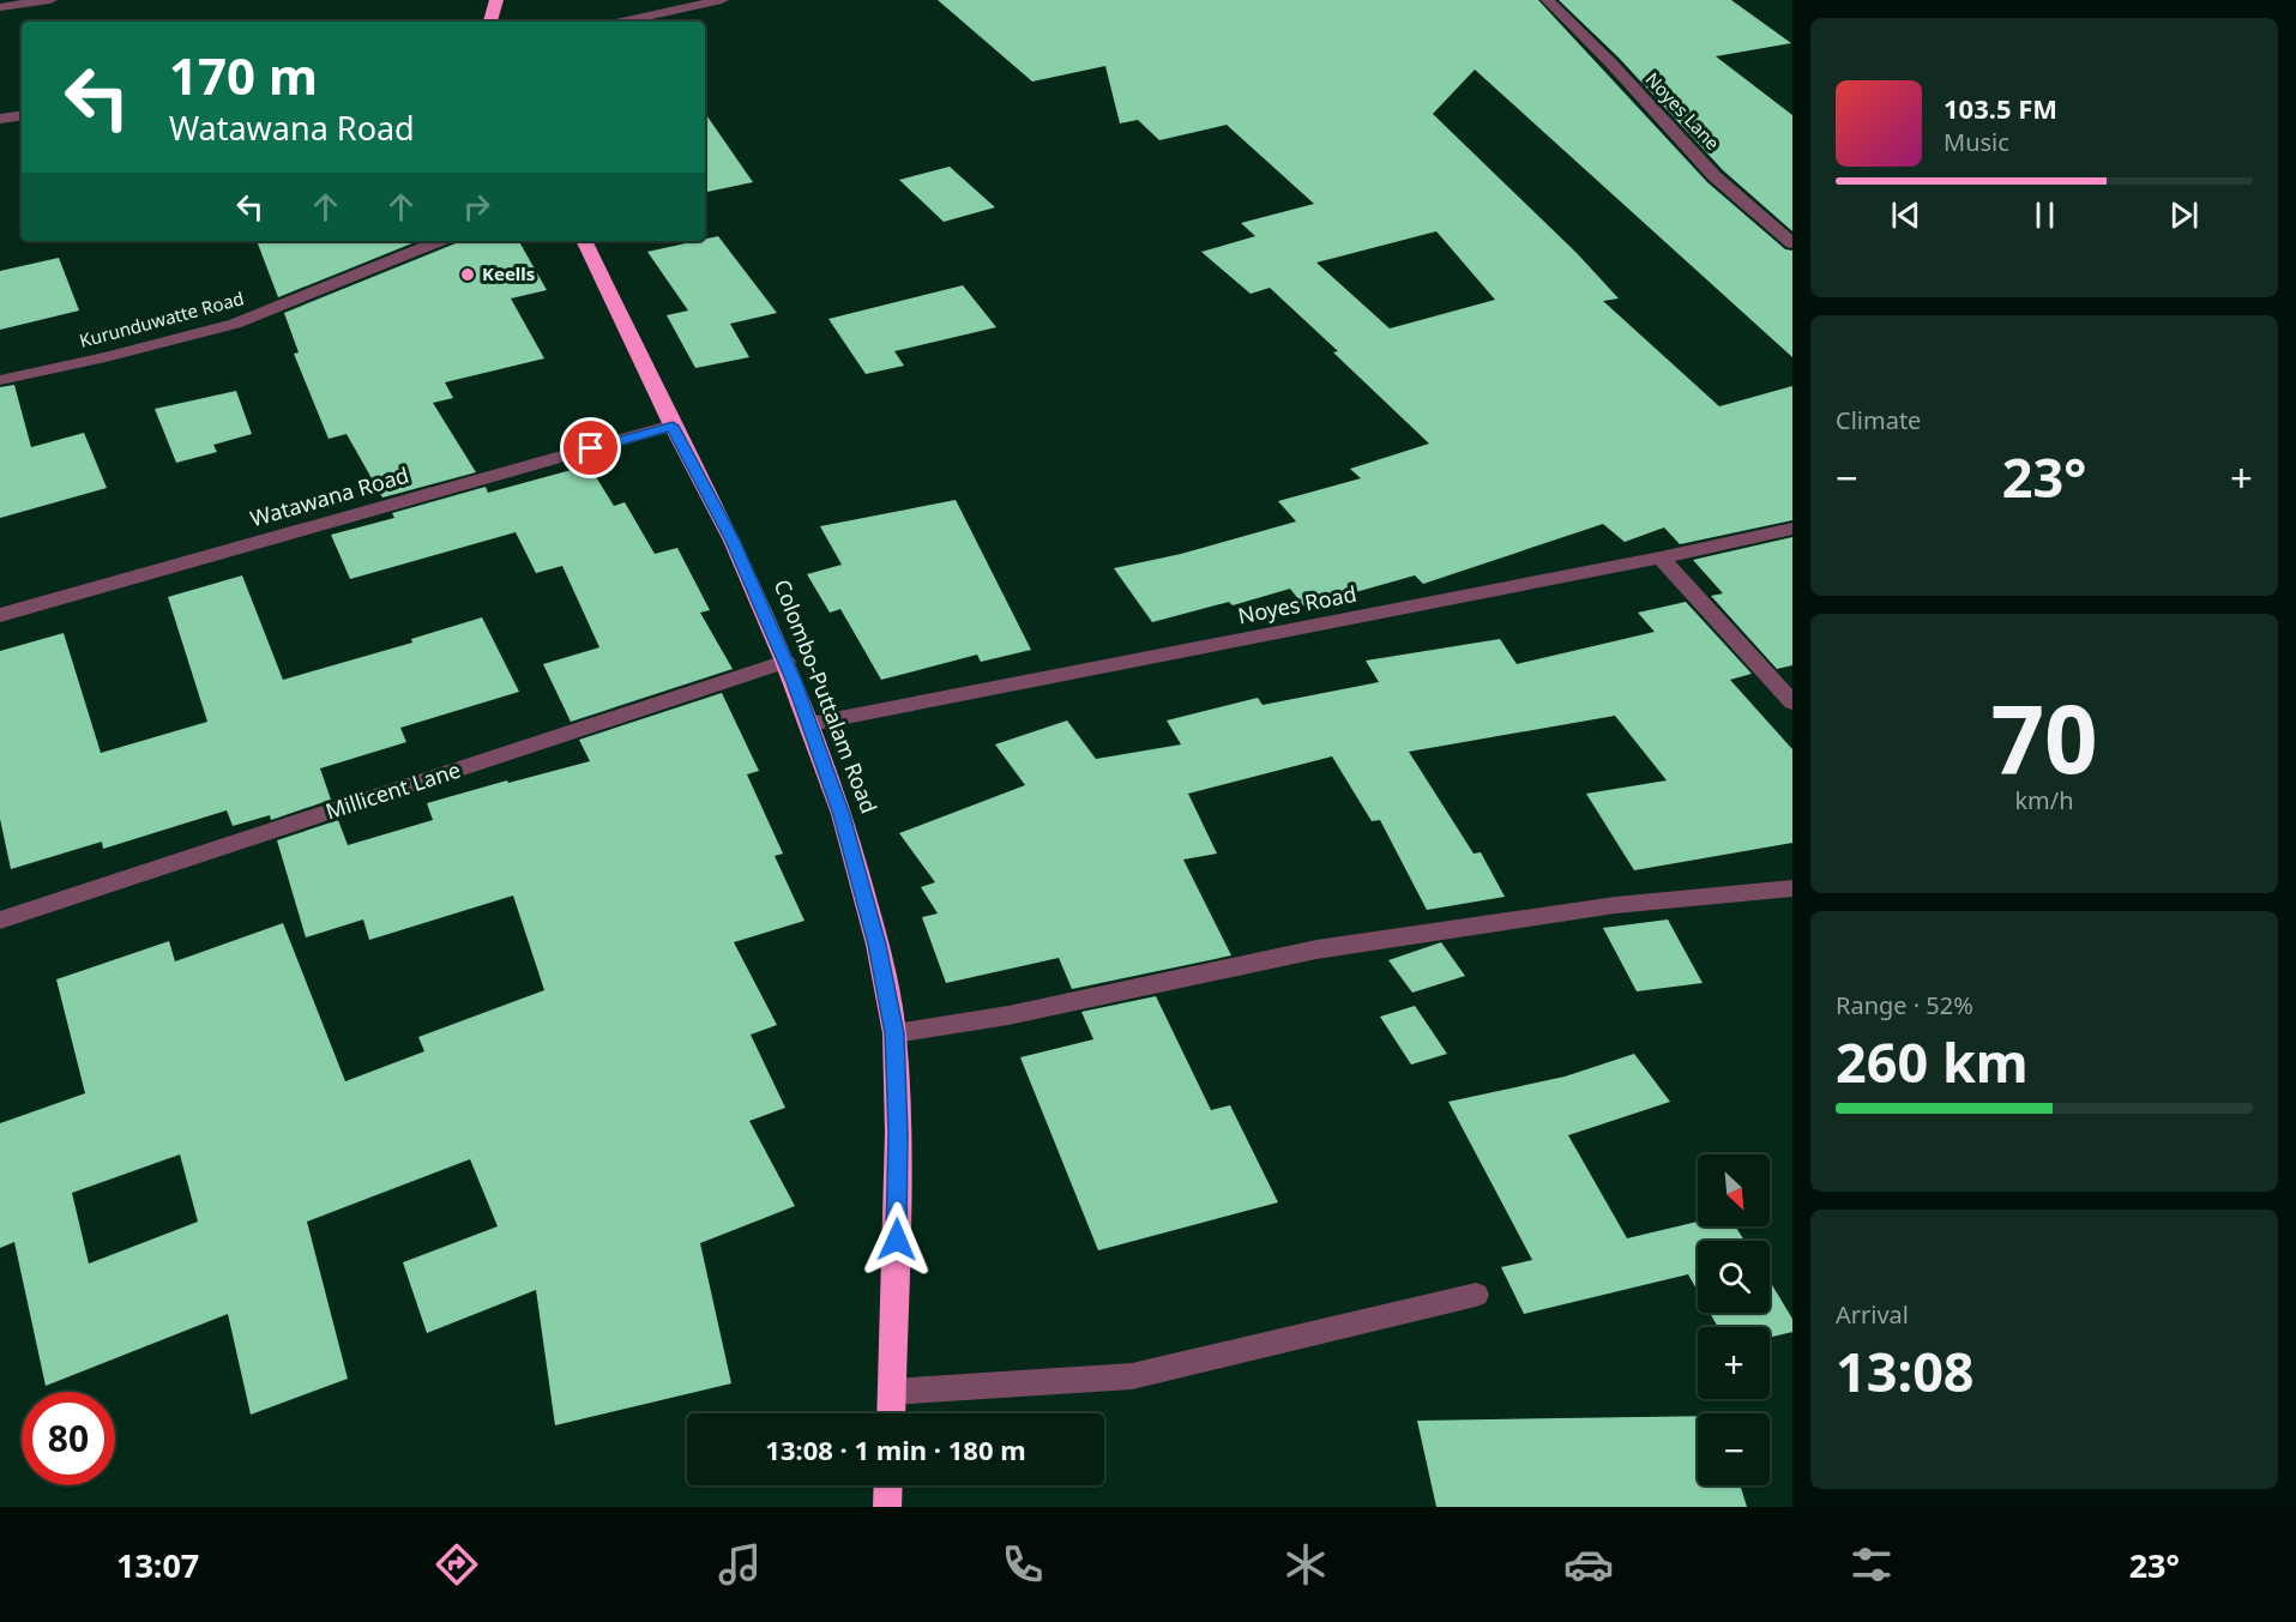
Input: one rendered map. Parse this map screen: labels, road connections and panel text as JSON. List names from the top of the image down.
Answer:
{
  "streets": {
    "highway": ["Colombo-Puttalam Road"],
    "street": [
      "Noyes Lane",
      "Kurunduwatte Road",
      "Watawana Road",
      "Noyes Road",
      "Millicent Lane"
    ]
  },
  "crossings": [
    ["Watawana Road", "Colombo-Puttalam Road"],
    ["Noyes Road", "Colombo-Puttalam Road"],
    ["Colombo-Puttalam Road", "Millicent Lane"]
  ],
  "places": ["Keells"],
  "north": "bottom right",
  "page": {
    "turn": ["170 m", "Watawana Road"],
    "song": ["103.5 FM", "Music"],
    "tile": [
      "Climate",
      ["70", "km/h"],
      ["Range · 52%", "260 km"],
      ["Arrival", "13:08"]
    ],
    "heat": ["−", "23°", "+"],
    "map_buttons": ["+", "−"],
    "limit": "80",
    "trip": "13:08 · 1 min · 180 m",
    "tabs": ["13:07", "23°"]
  }
}
